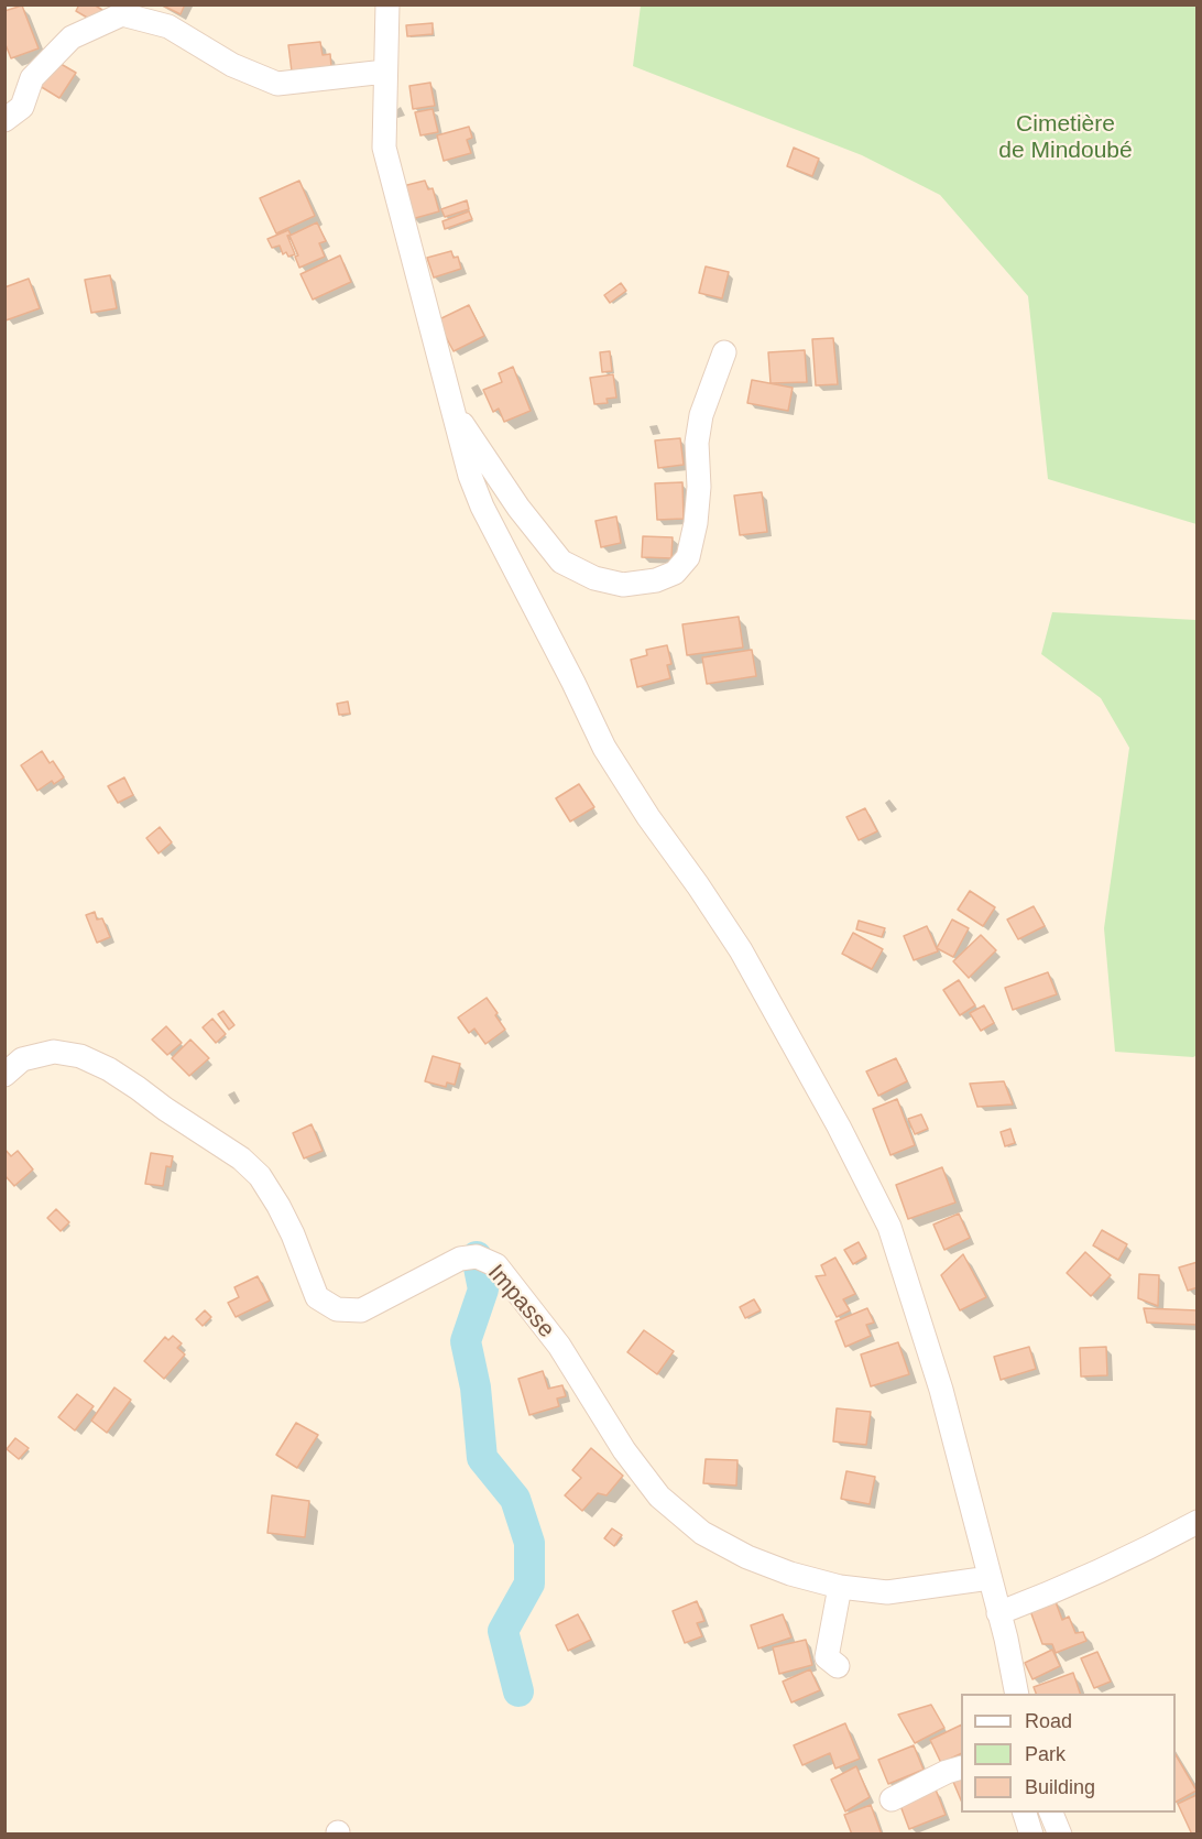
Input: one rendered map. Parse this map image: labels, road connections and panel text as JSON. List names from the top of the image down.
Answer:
{
  "streets": {
    "street": ["Impasse"]
  },
  "parks": ["Cimetière de Mindoubé"],
  "legend": ["Road", "Park", "Building"]
}
